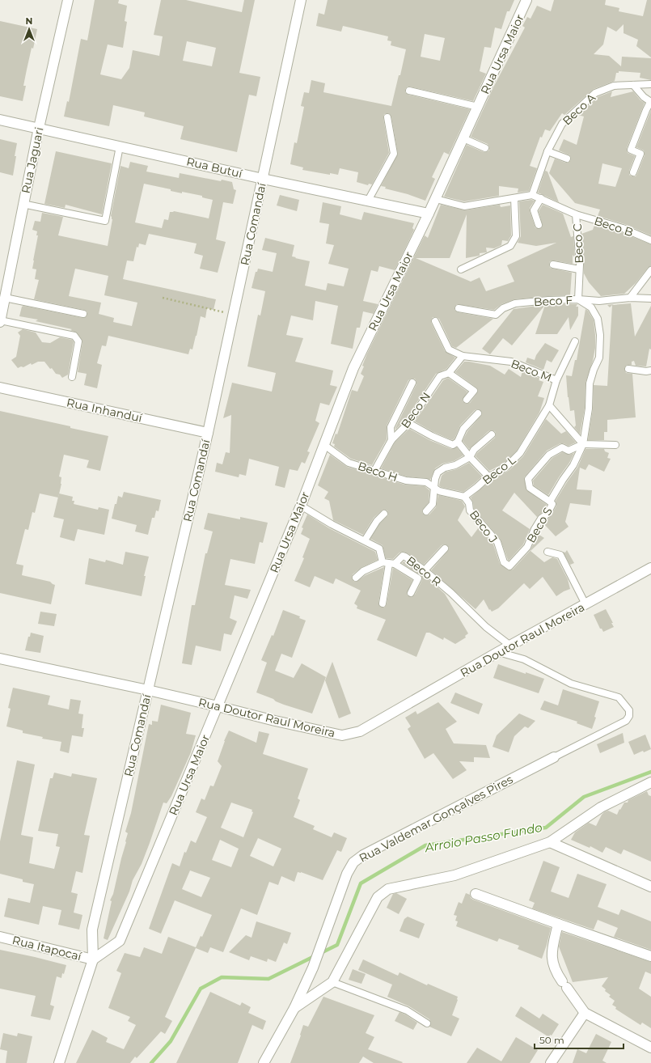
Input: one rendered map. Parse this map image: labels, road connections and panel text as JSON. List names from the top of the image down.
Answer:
{
  "streets": {
    "street": [
      "Rua Ursa Maior",
      "Rua Jaguari",
      "Rua Butuí",
      "Rua Comandaí",
      "Rua Inhanduí",
      "Rua Doutor Raul Moreira",
      "Rua Valdemar Gonçalves Pires",
      "Rua Itapocaí"
    ],
    "lane": [
      "Beco A",
      "Beco B",
      "Beco C",
      "Beco F",
      "Beco M",
      "Beco N",
      "Beco L",
      "Beco H",
      "Beco S",
      "Beco J",
      "Beco R"
    ]
  },
  "crossings": [
    ["Rua Ursa Maior", "Rua Butuí"],
    ["Rua Ursa Maior", "Rua Comandaí"],
    ["Rua Ursa Maior", "Beco H"],
    ["Rua Ursa Maior", "Rua Doutor Raul Moreira"],
    ["Rua Ursa Maior", "Rua Itapocaí"],
    ["Beco A", "Beco C"],
    ["Rua Jaguari", "Rua Butuí"],
    ["Rua Butuí", "Rua Comandaí"],
    ["Rua Comandaí", "Rua Inhanduí"],
    ["Rua Comandaí", "Rua Doutor Raul Moreira"],
    ["Rua Comandaí", "Rua Itapocaí"],
    ["Beco B", "Beco C"],
    ["Beco C", "Beco F"],
    ["Beco M", "Beco N"],
    ["Beco M", "Beco L"],
    ["Beco N", "Beco H"],
    ["Beco L", "Beco J"],
    ["Beco H", "Beco J"],
    ["Beco S", "Beco J"],
    ["Beco R", "Rua Doutor Raul Moreira"]
  ],
  "water": ["Arroio Passo Fundo"],
  "scale_bar": "50 m",
  "north": "top"
}
